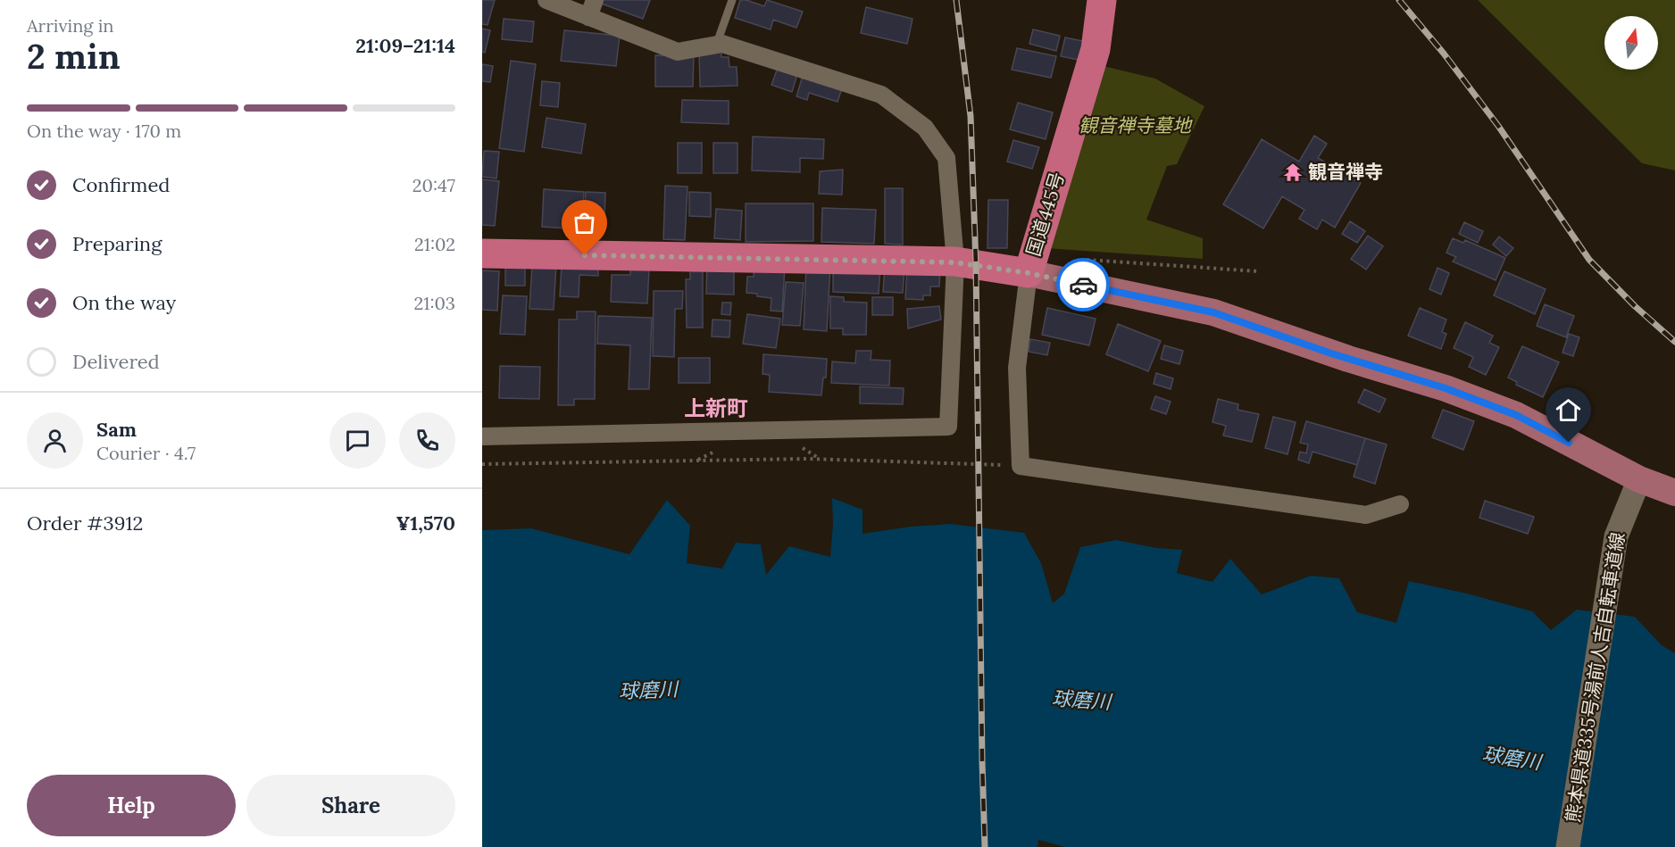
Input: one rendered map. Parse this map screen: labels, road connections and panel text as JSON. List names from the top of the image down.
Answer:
{
  "streets": {
    "highway": ["国道445号"],
    "main road": ["熊本県道335号湯前人吉自転車道線"]
  },
  "districts": ["上新町"],
  "water": ["球磨川"],
  "parks": ["観音禅寺墓地"],
  "places": {
    "temple": ["観音禅寺"]
  },
  "north": "top",
  "page": {
    "heading": ["2 min", "Arriving in", "21:09–21:14"],
    "panel": [
      "Sam",
      "Courier · 4.7",
      "Order #3912",
      "¥1,570"
    ],
    "bar": "On the way · 170 m",
    "list": [
      ["Confirmed", "20:47"],
      ["Preparing", "21:02"],
      ["On the way", "21:03"],
      "Delivered"
    ],
    "buttons": ["Help", "Share"]
  }
}
